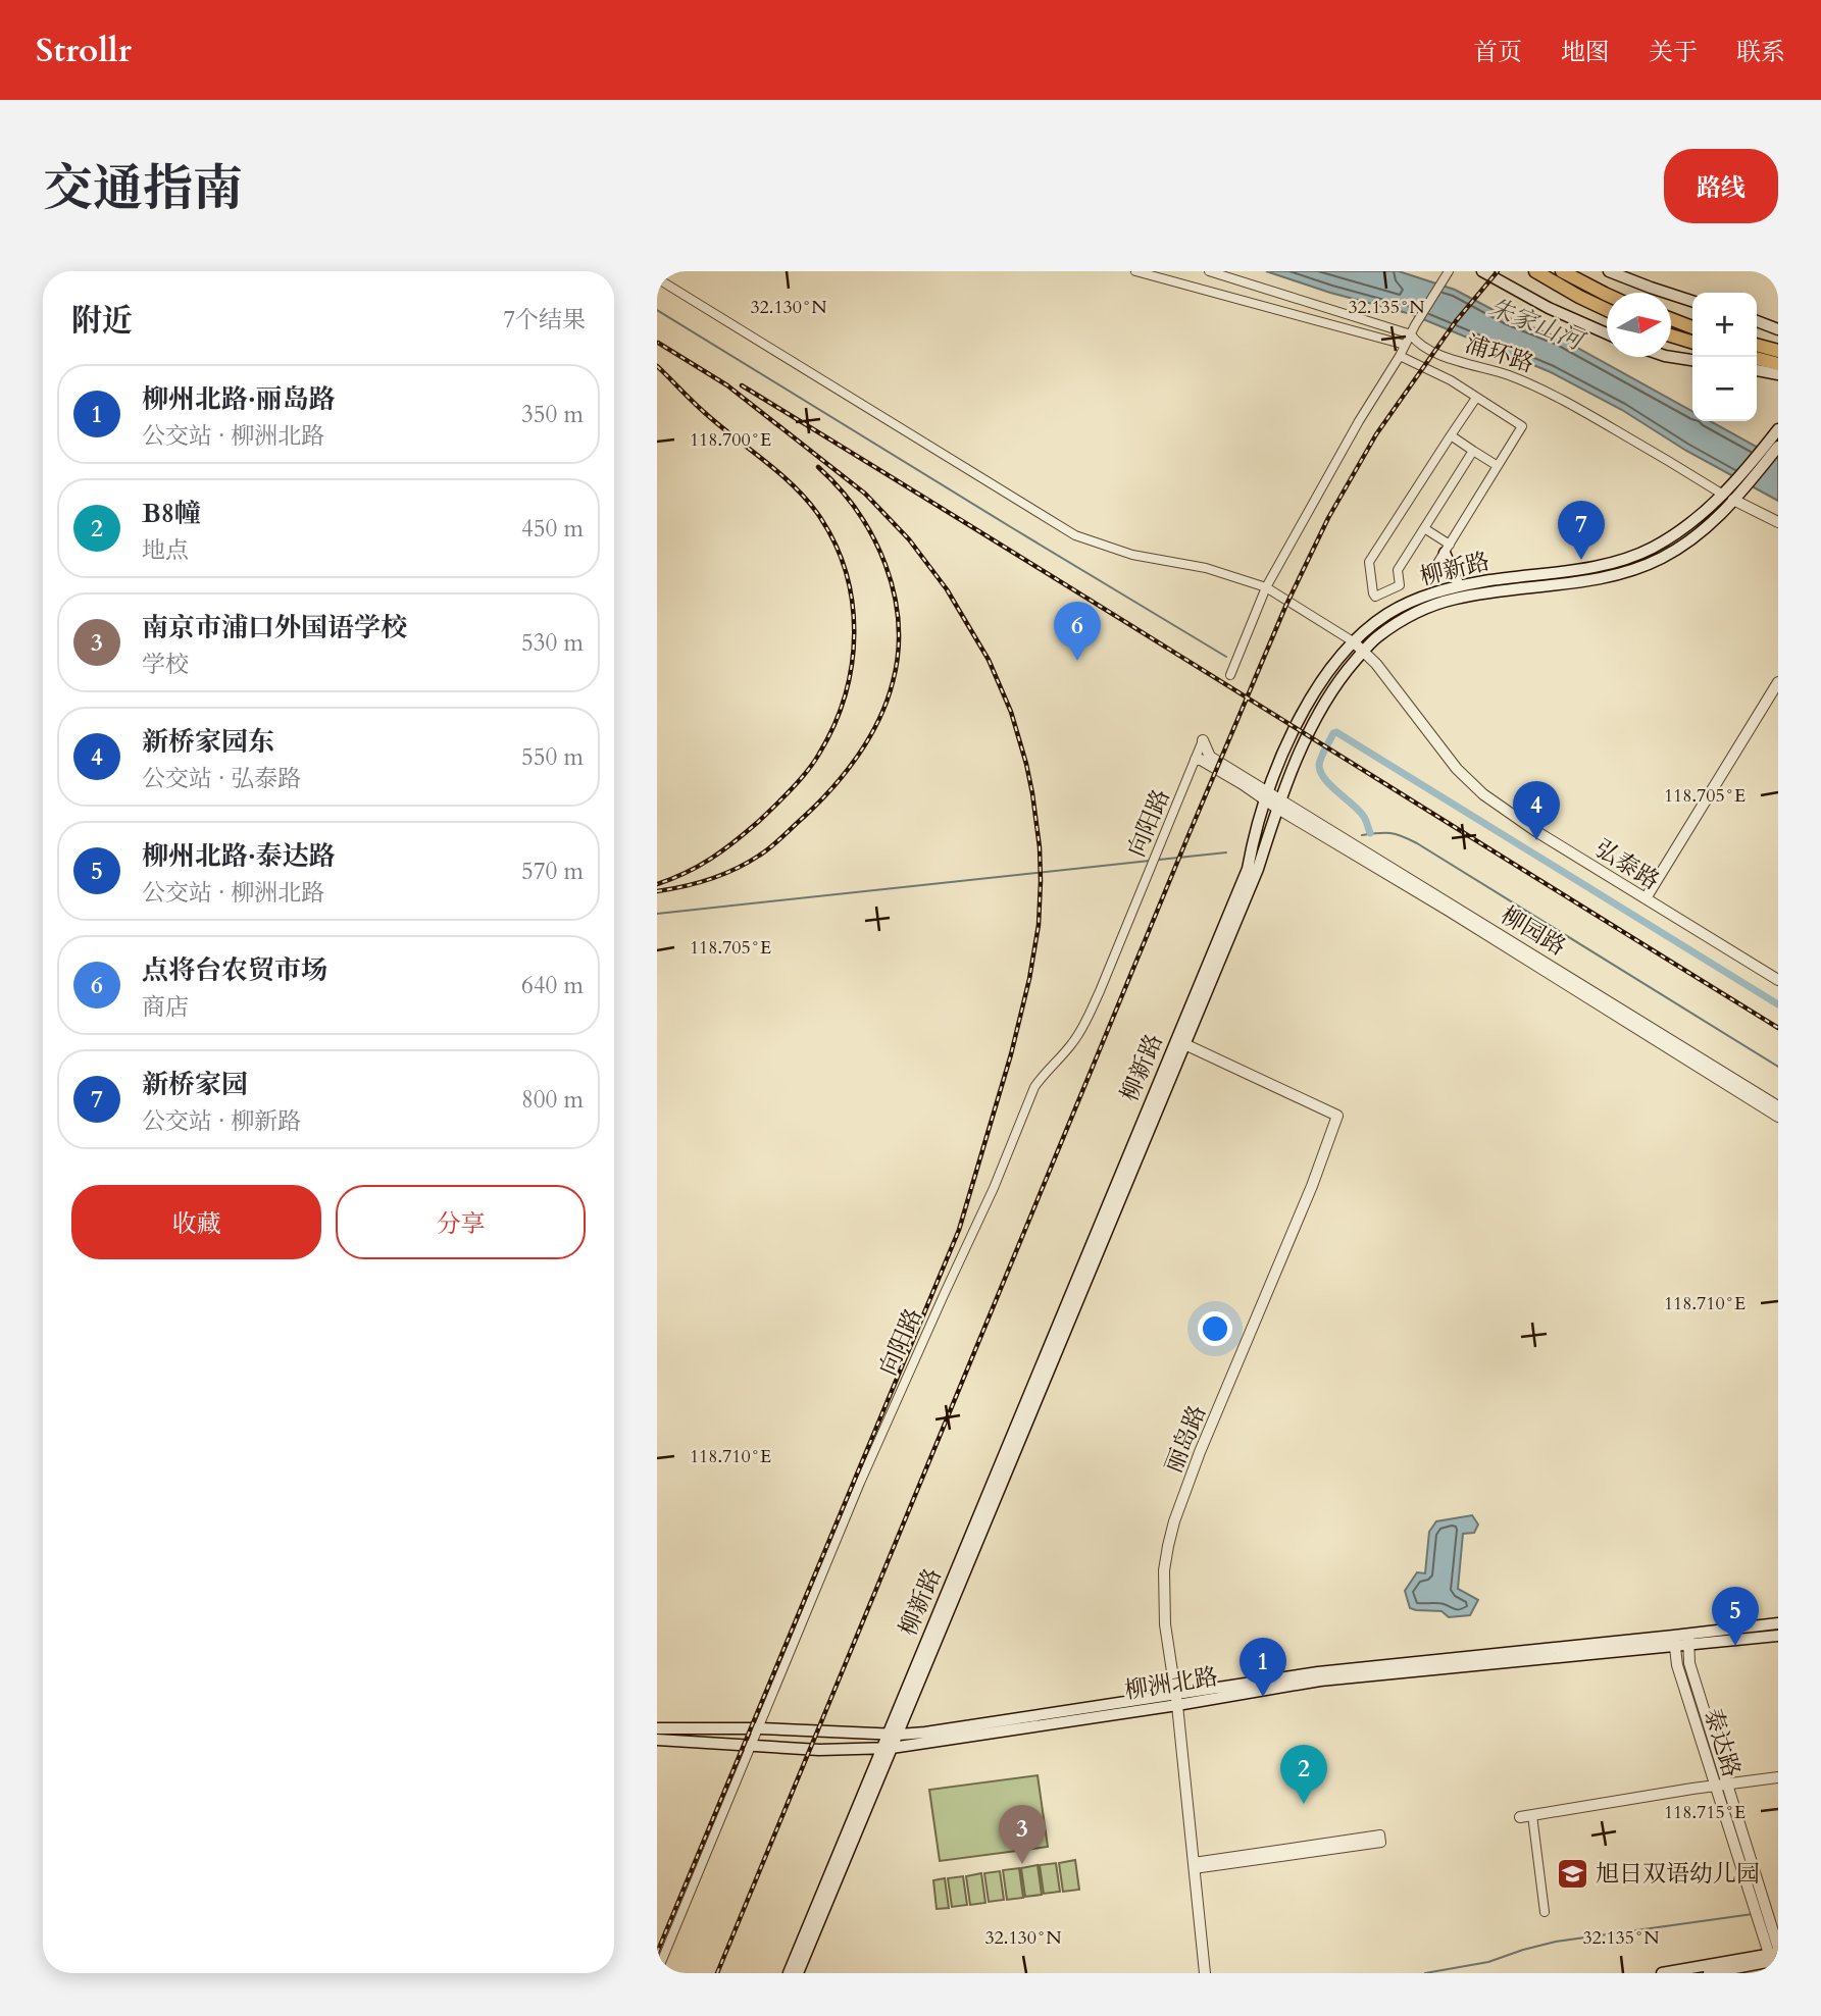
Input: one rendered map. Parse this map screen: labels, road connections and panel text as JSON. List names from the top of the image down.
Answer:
{
  "streets": {
    "main road": ["柳新路", "柳洲北路"],
    "street": [
      "浦环路",
      "向阳路",
      "弘泰路",
      "柳园路",
      "丽岛路",
      "泰达路"
    ]
  },
  "crossings": [
    ["浦环路", "柳新路"],
    ["柳新路", "弘泰路"],
    ["柳新路", "柳园路"],
    ["柳新路", "丽岛路"],
    ["柳新路", "柳洲北路"],
    ["向阳路", "柳洲北路"],
    ["丽岛路", "柳洲北路"],
    ["柳洲北路", "泰达路"]
  ],
  "water": ["朱家山河"],
  "places": {
    "school or university": ["旭日双语幼儿园"]
  },
  "north": "right",
  "page": {
    "header": "Strollr",
    "nav": [
      "首页",
      "地图",
      "关于",
      "联系"
    ],
    "title": "交通指南",
    "buttons": [
      "路线",
      ["收藏", "分享"]
    ],
    "heading": ["附近", "7个结果"],
    "map_buttons": ["+", "−"],
    "list": [
      {
        "mark": "1",
        "name": "柳州北路·丽岛路",
        "note": "公交站 · 柳洲北路",
        "value": "350 m"
      },
      {
        "mark": "2",
        "name": "B8幢",
        "note": "地点",
        "value": "450 m"
      },
      {
        "mark": "3",
        "name": "南京市浦口外国语学校",
        "note": "学校",
        "value": "530 m"
      },
      {
        "mark": "4",
        "name": "新桥家园东",
        "note": "公交站 · 弘泰路",
        "value": "550 m"
      },
      {
        "mark": "5",
        "name": "柳州北路·泰达路",
        "note": "公交站 · 柳洲北路",
        "value": "570 m"
      },
      {
        "mark": "6",
        "name": "点将台农贸市场",
        "note": "商店",
        "value": "640 m"
      },
      {
        "mark": "7",
        "name": "新桥家园",
        "note": "公交站 · 柳新路",
        "value": "800 m"
      }
    ],
    "pins": [
      "7",
      "6",
      "4",
      "5",
      "1",
      "2",
      "3"
    ]
  },
  "coordinates": [
    "32.130°N",
    "32.135°N",
    "118.700°E",
    "118.705°E",
    "118.710°E",
    "118.715°E"
  ]
}
